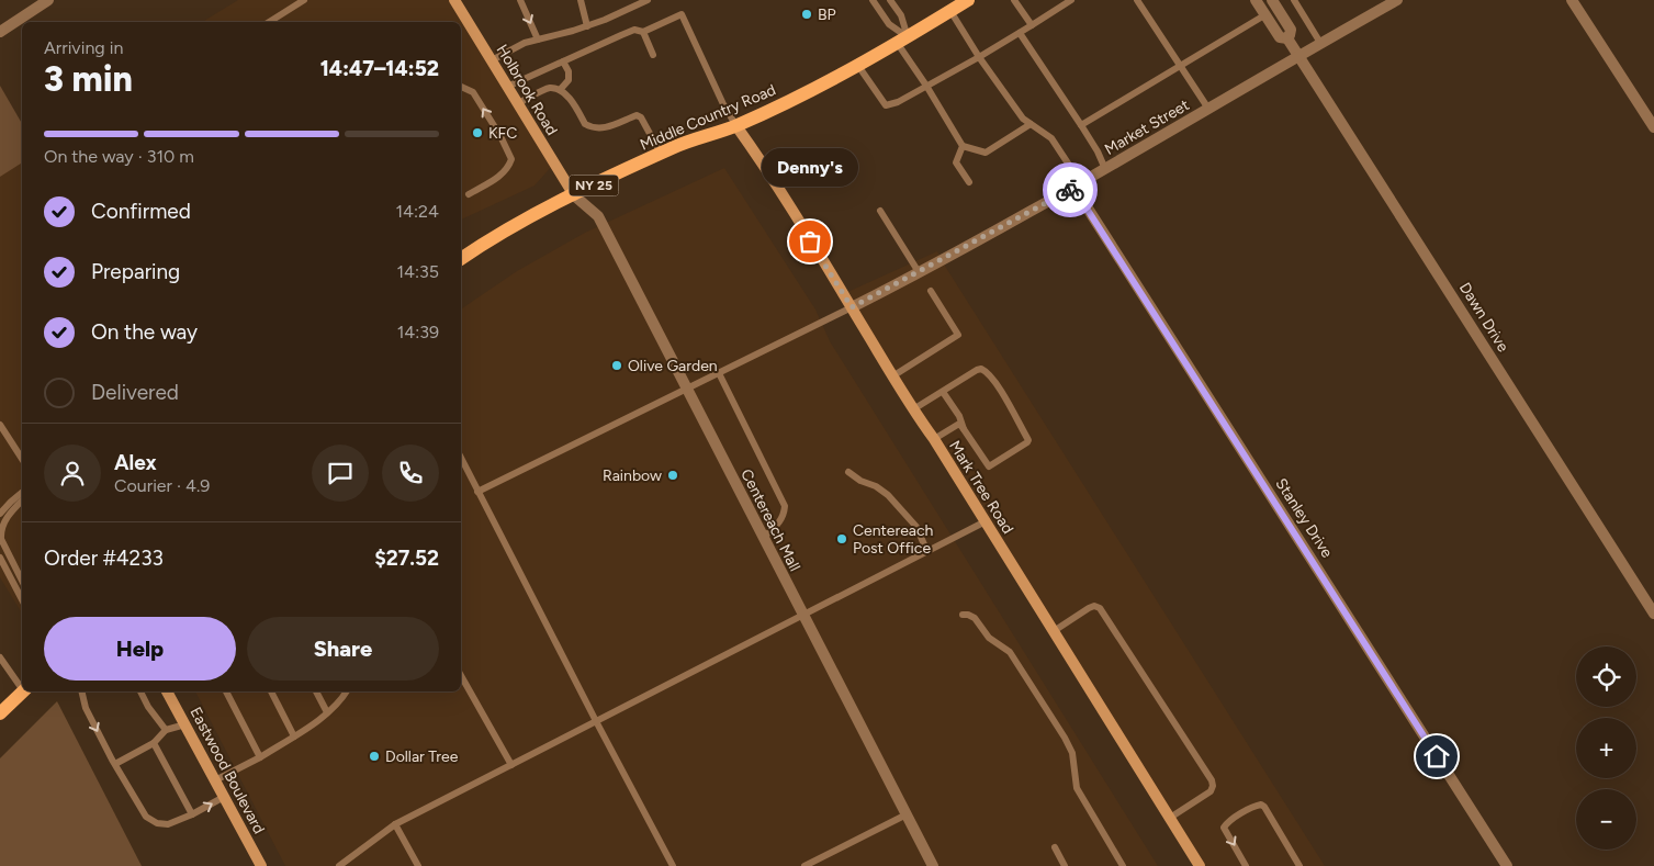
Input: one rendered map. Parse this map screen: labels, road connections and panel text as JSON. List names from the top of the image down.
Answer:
{
  "streets": {
    "main road": ["Middle Country Road", "NY 25"],
    "street": [
      "Holbrook Road",
      "Market Street",
      "Dawn Drive",
      "Mark Tree Road",
      "Stanley Drive",
      "Centereach Mall",
      "Eastwood Boulevard"
    ]
  },
  "crossings": [
    ["Holbrook Road", "Middle Country Road"],
    ["Holbrook Road", "Centereach Mall"],
    ["Middle Country Road", "Mark Tree Road"],
    ["Middle Country Road", "Centereach Mall"],
    ["Market Street", "Dawn Drive"],
    ["Market Street", "Mark Tree Road"],
    ["Market Street", "Stanley Drive"]
  ],
  "places": [
    "BP",
    "KFC",
    "Denny's",
    "Olive Garden",
    "Rainbow",
    "Centereach Post Office",
    "Dollar Tree"
  ],
  "page": {
    "heading": ["3 min", "Arriving in", "14:47–14:52"],
    "panel": [
      "Alex",
      "Courier · 4.9",
      "Order #4233",
      "$27.52"
    ],
    "bar": "On the way · 310 m",
    "bubble": "Denny's",
    "list": [
      ["Confirmed", "14:24"],
      ["Preparing", "14:35"],
      ["On the way", "14:39"],
      "Delivered"
    ],
    "buttons": ["Help", "Share"],
    "map_buttons": ["+", "−"]
  }
}
